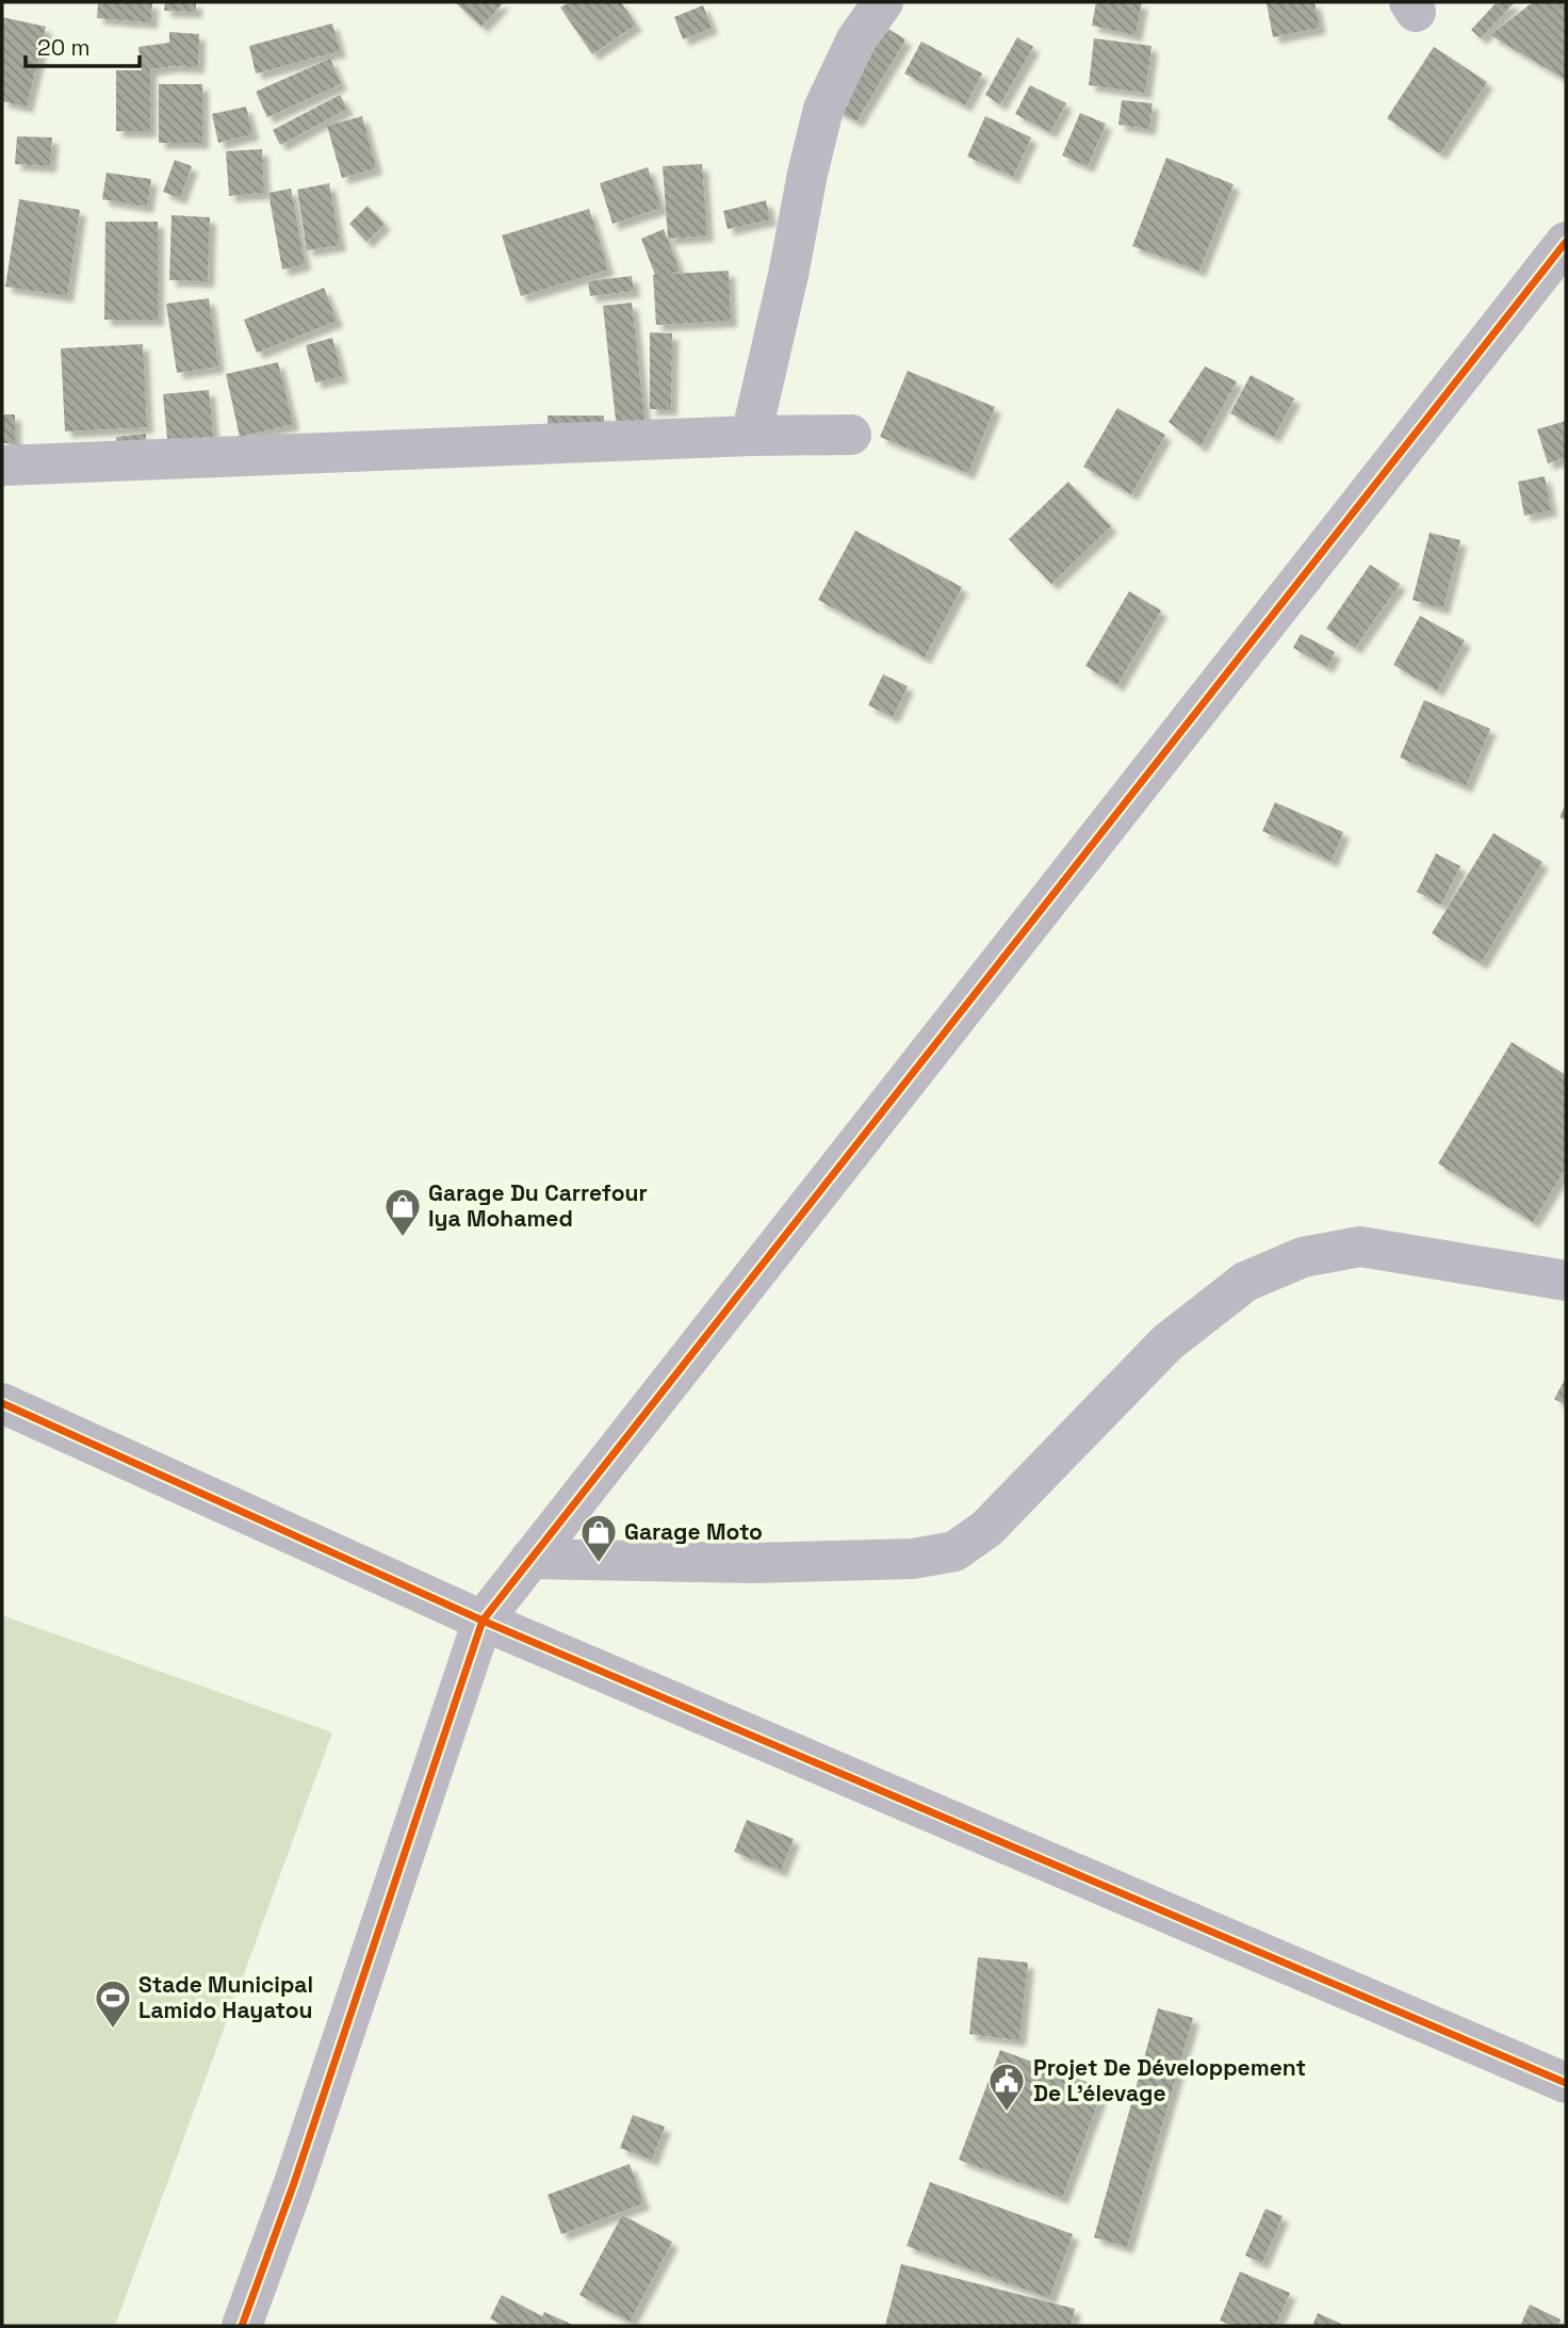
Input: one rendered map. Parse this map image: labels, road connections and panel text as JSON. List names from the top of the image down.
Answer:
{
  "places": {
    "shop": ["Garage Du Carrefour Iya Mohamed", "Garage Moto"],
    "sports": ["Stade Municipal Lamido Hayatou"],
    "public building": ["Projet De Développement De L'élevage"]
  },
  "scale_bar": "20 m"
}
